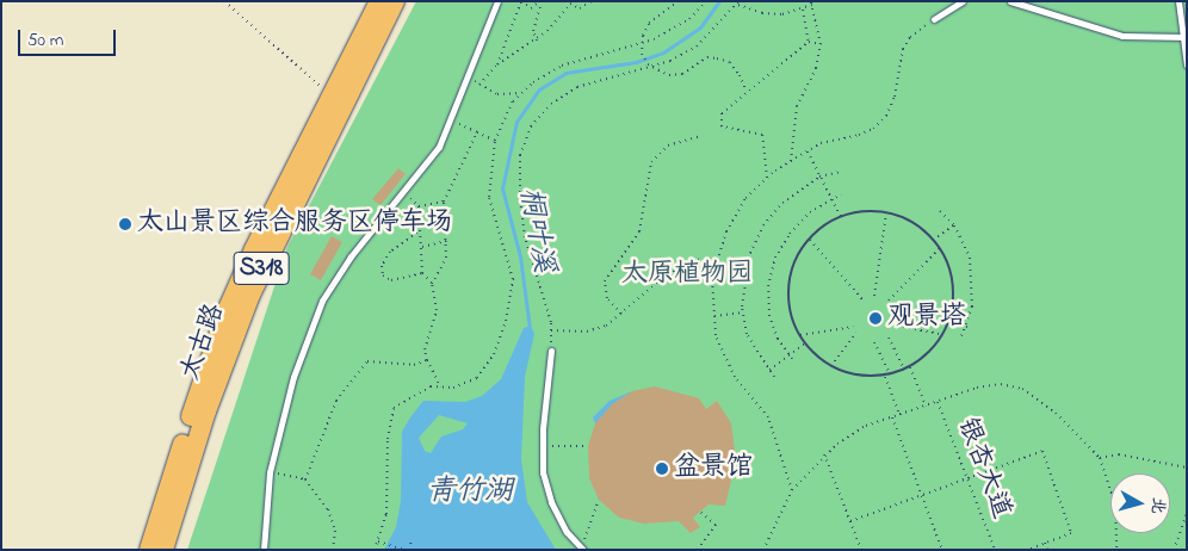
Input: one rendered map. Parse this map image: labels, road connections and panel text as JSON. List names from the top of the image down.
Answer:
{
  "streets": {
    "main road": ["S318", "太古路"],
    "path": ["银杏大道"]
  },
  "water": ["桐叶溪", "青竹湖"],
  "parks": ["太原植物园"],
  "places": ["太山景区综合服务区停车场", "观景塔", "盆景馆"],
  "scale_bar": "50 m",
  "north": "right"
}
